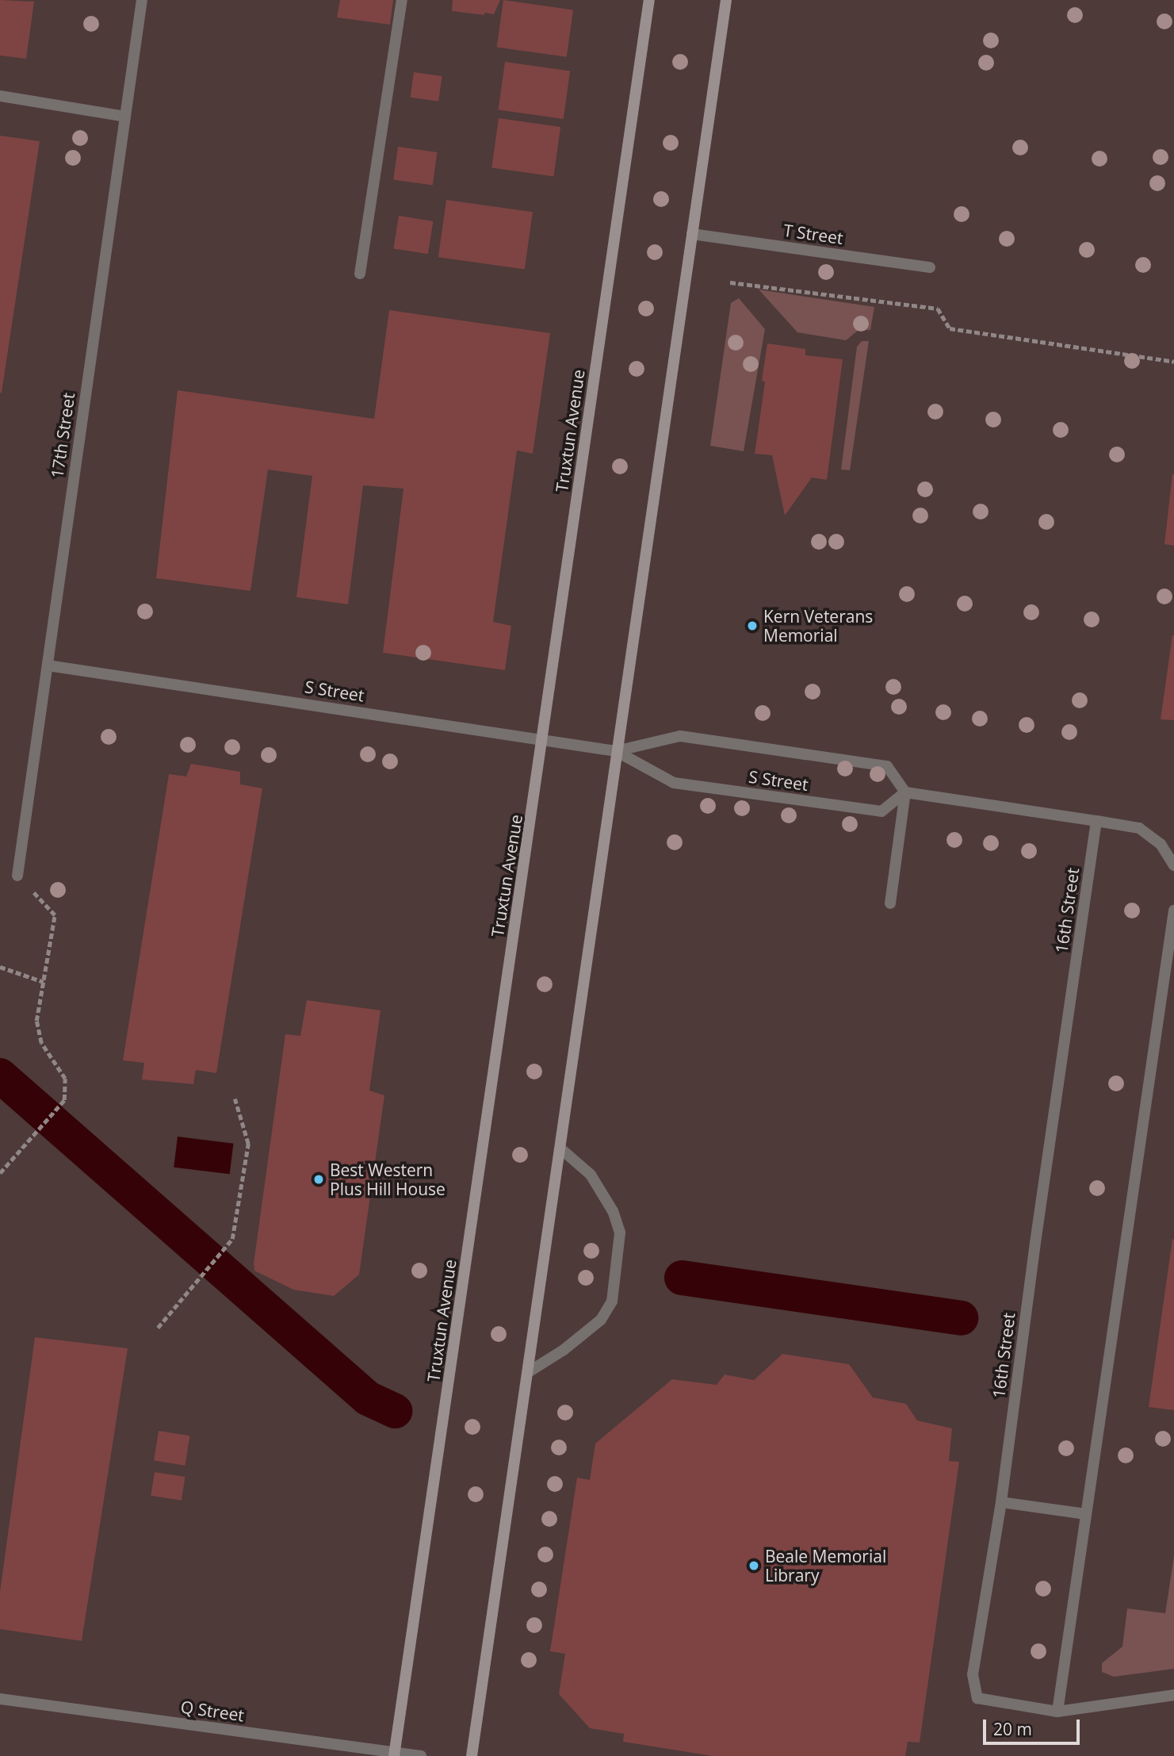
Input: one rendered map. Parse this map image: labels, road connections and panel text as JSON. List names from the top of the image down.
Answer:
{
  "streets": {
    "main road": ["Truxtun Avenue"],
    "street": [
      "T Street",
      "17th Street",
      "S Street",
      "16th Street",
      "Q Street"
    ]
  },
  "crossings": [
    ["Truxtun Avenue", "S Street"],
    ["Truxtun Avenue", "Q Street"],
    ["17th Street", "S Street"]
  ],
  "places": ["Kern Veterans Memorial", "Best Western Plus Hill House", "Beale Memorial Library"],
  "scale_bar": "20 m"
}
